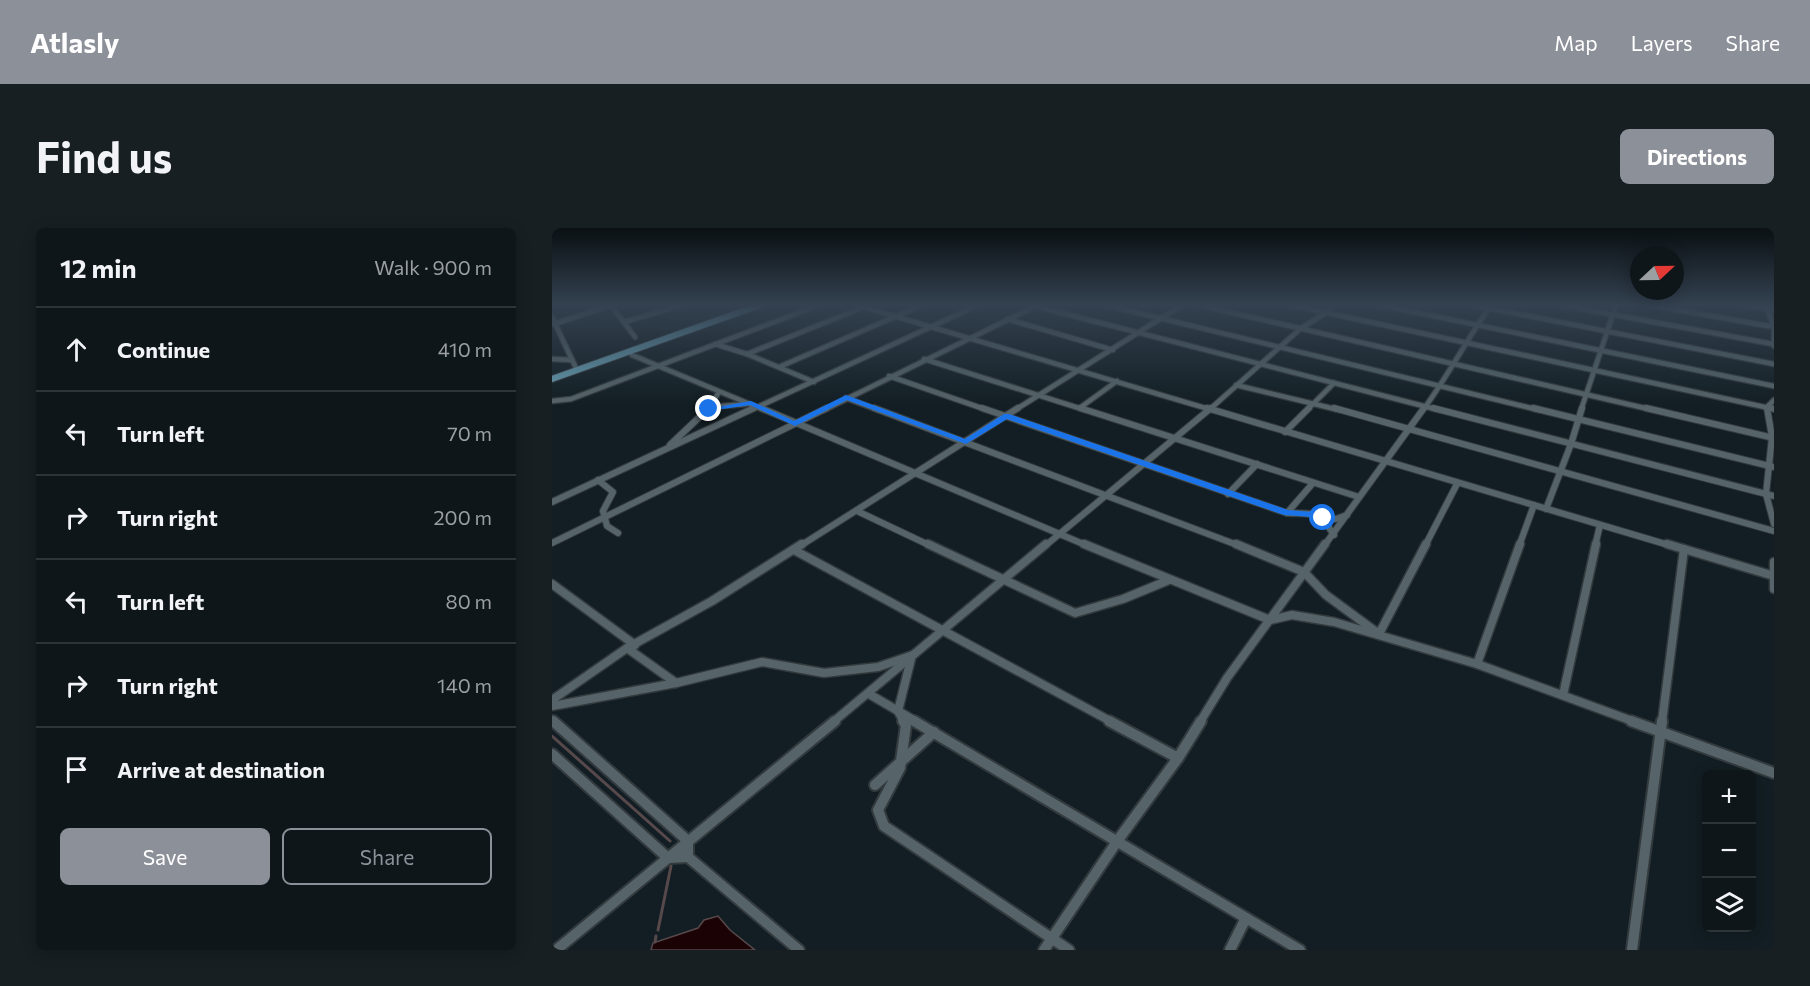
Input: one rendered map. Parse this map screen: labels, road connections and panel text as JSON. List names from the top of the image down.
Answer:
{
  "north": "right",
  "page": {
    "header": "Atlasly",
    "nav": ["Map", "Layers", "Share"],
    "buttons": [
      "Directions",
      ["Save", "Share"]
    ],
    "title": "Find us",
    "heading": ["12 min", "Walk · 900 m"],
    "list": [
      ["Continue", "410 m"],
      ["Turn left", "70 m"],
      ["Turn right", "200 m"],
      ["Turn left", "80 m"],
      ["Turn right", "140 m"],
      "Arrive at destination"
    ],
    "map_buttons": ["+", "−"]
  }
}
